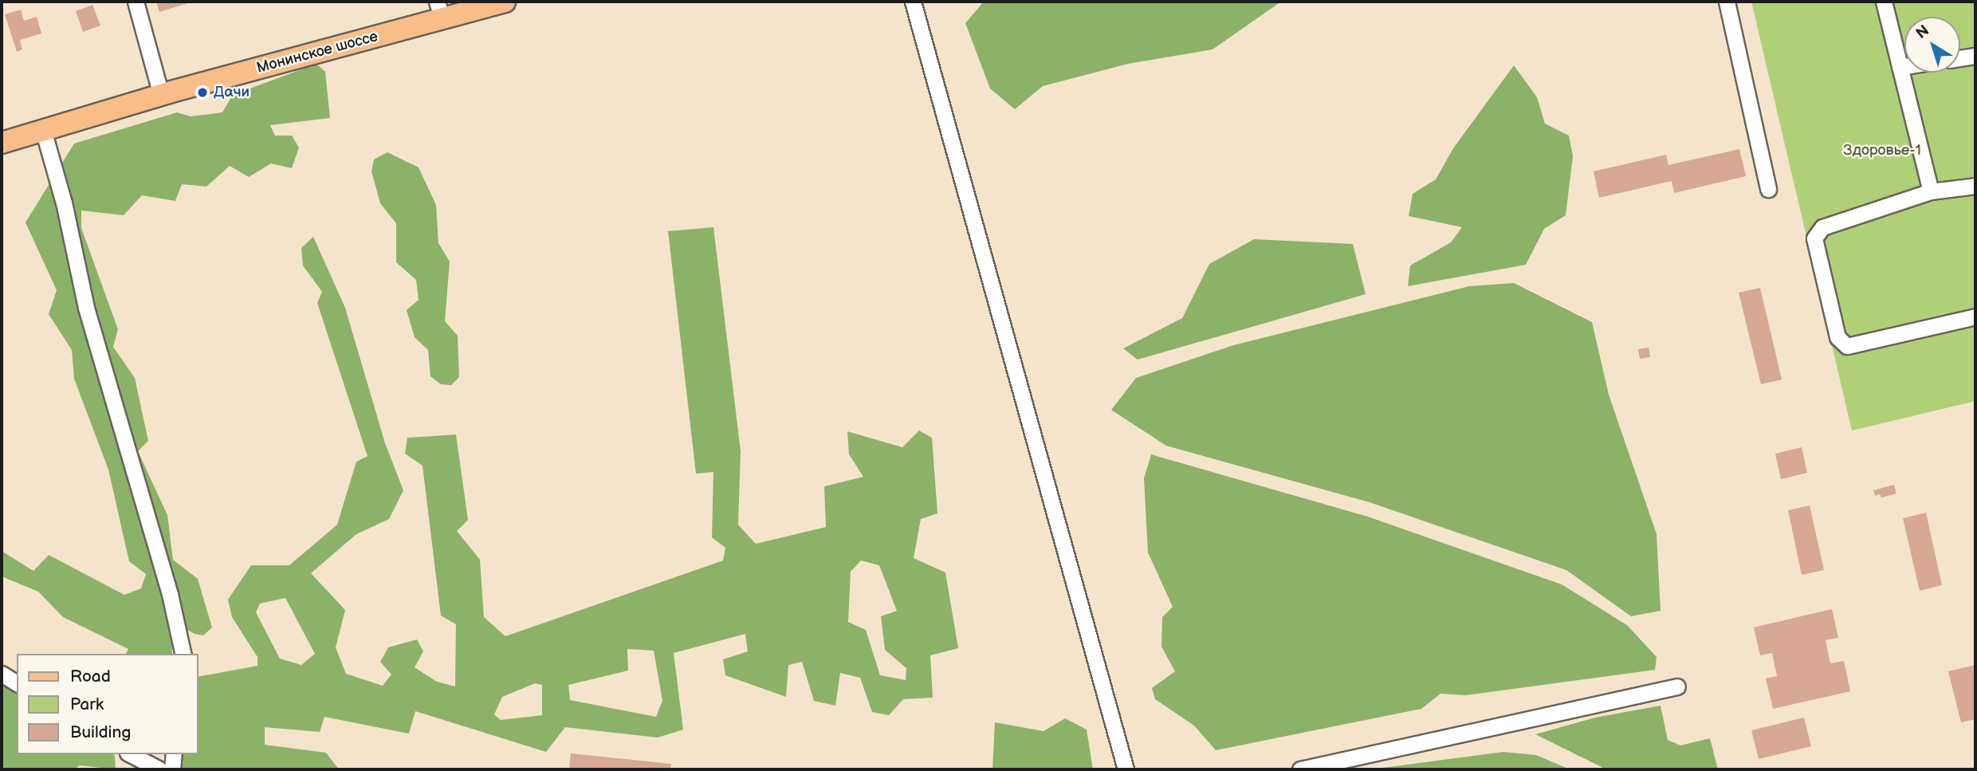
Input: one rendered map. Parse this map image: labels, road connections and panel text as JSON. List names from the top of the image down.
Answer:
{
  "streets": {
    "main road": ["Монинское шоссе"]
  },
  "parks": ["Здоровье-1"],
  "places": ["Дачи"],
  "legend": ["Road", "Park", "Building"],
  "north": "top left"
}
